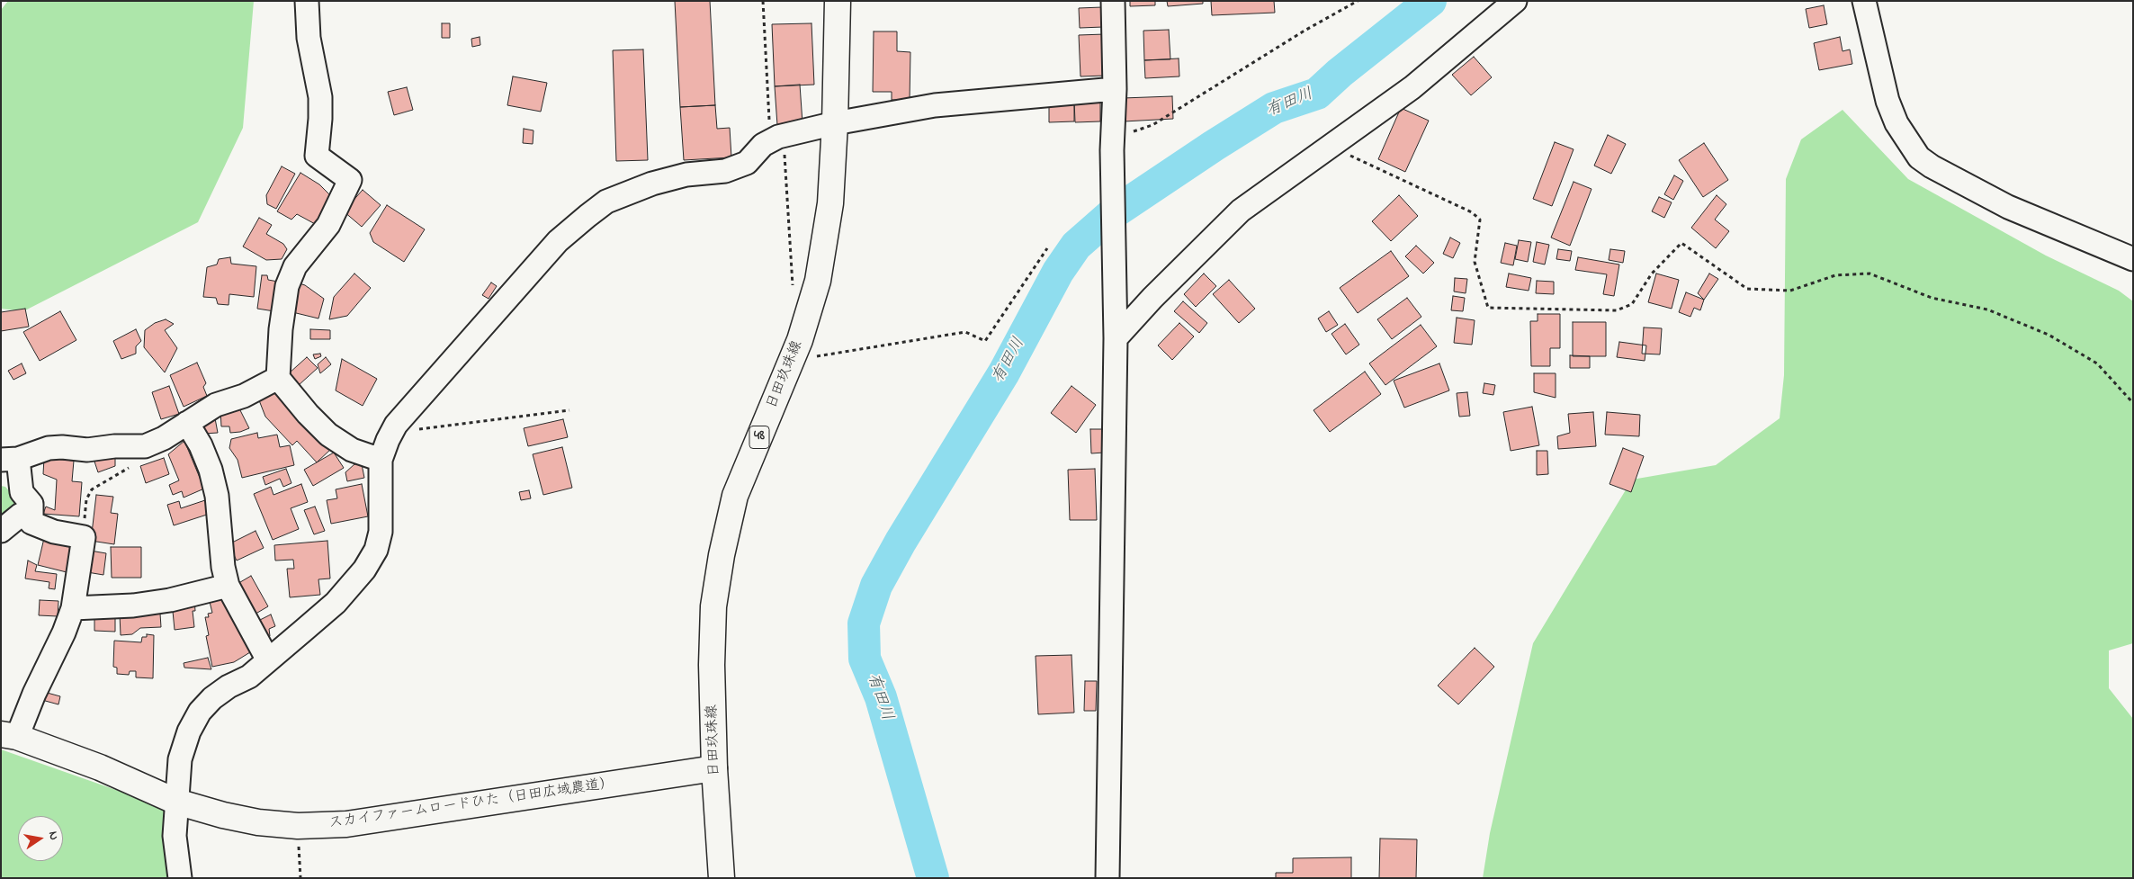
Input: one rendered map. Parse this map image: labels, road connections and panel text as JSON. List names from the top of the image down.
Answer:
{
  "streets": {
    "main road": ["日田玖珠線", "48", "スカイファームロードひた（日田広域農道）"]
  },
  "crossings": [
    ["日田玖珠線", "スカイファームロードひた（日田広域農道）"]
  ],
  "water": ["有田川"],
  "north": "right"
}
